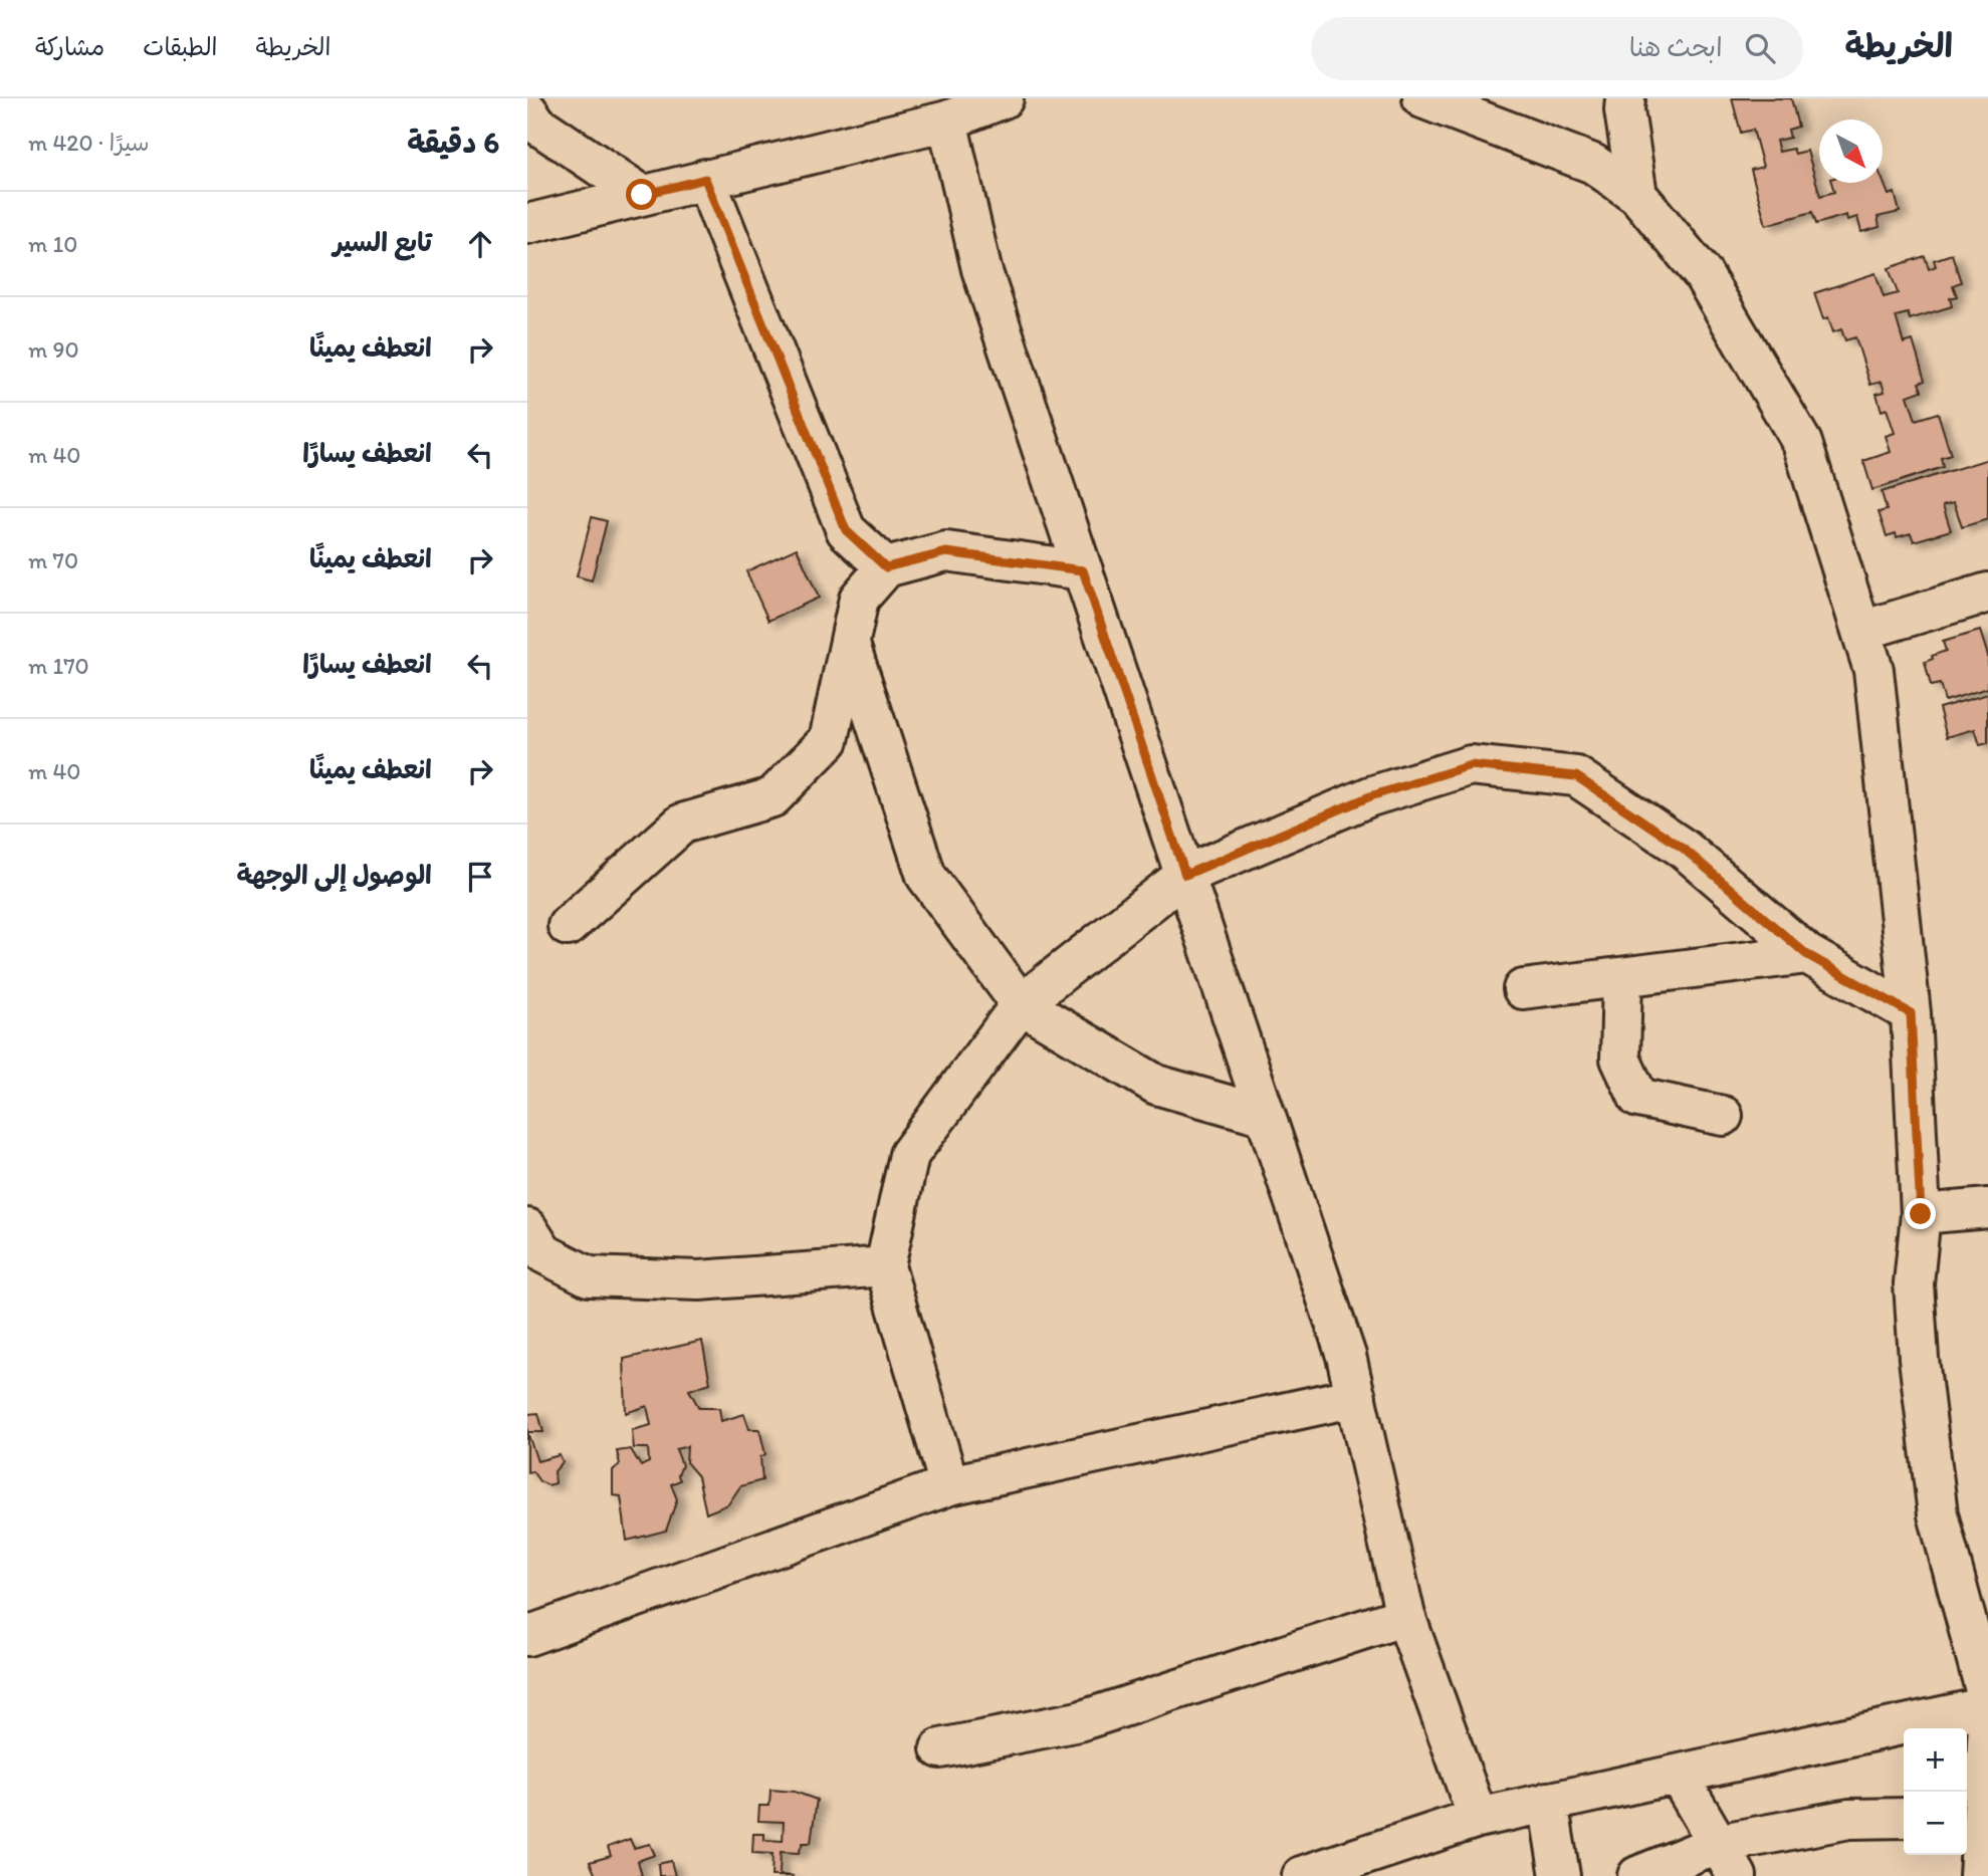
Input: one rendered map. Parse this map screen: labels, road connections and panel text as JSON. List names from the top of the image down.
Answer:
{
  "north": "bottom right",
  "page": {
    "header": "الخريطة",
    "search": "ابحث هنا",
    "nav": ["الخريطة", "الطبقات", "مشاركة"],
    "heading": ["6 دقيقة", "سيرًا · 420 m"],
    "list": [
      ["تابع السير", "10 m"],
      ["انعطف يمينًا", "90 m"],
      ["انعطف يسارًا", "40 m"],
      ["انعطف يمينًا", "70 m"],
      ["انعطف يسارًا", "170 m"],
      ["انعطف يمينًا", "40 m"],
      "الوصول إلى الوجهة"
    ],
    "map_buttons": ["+", "−"]
  }
}
